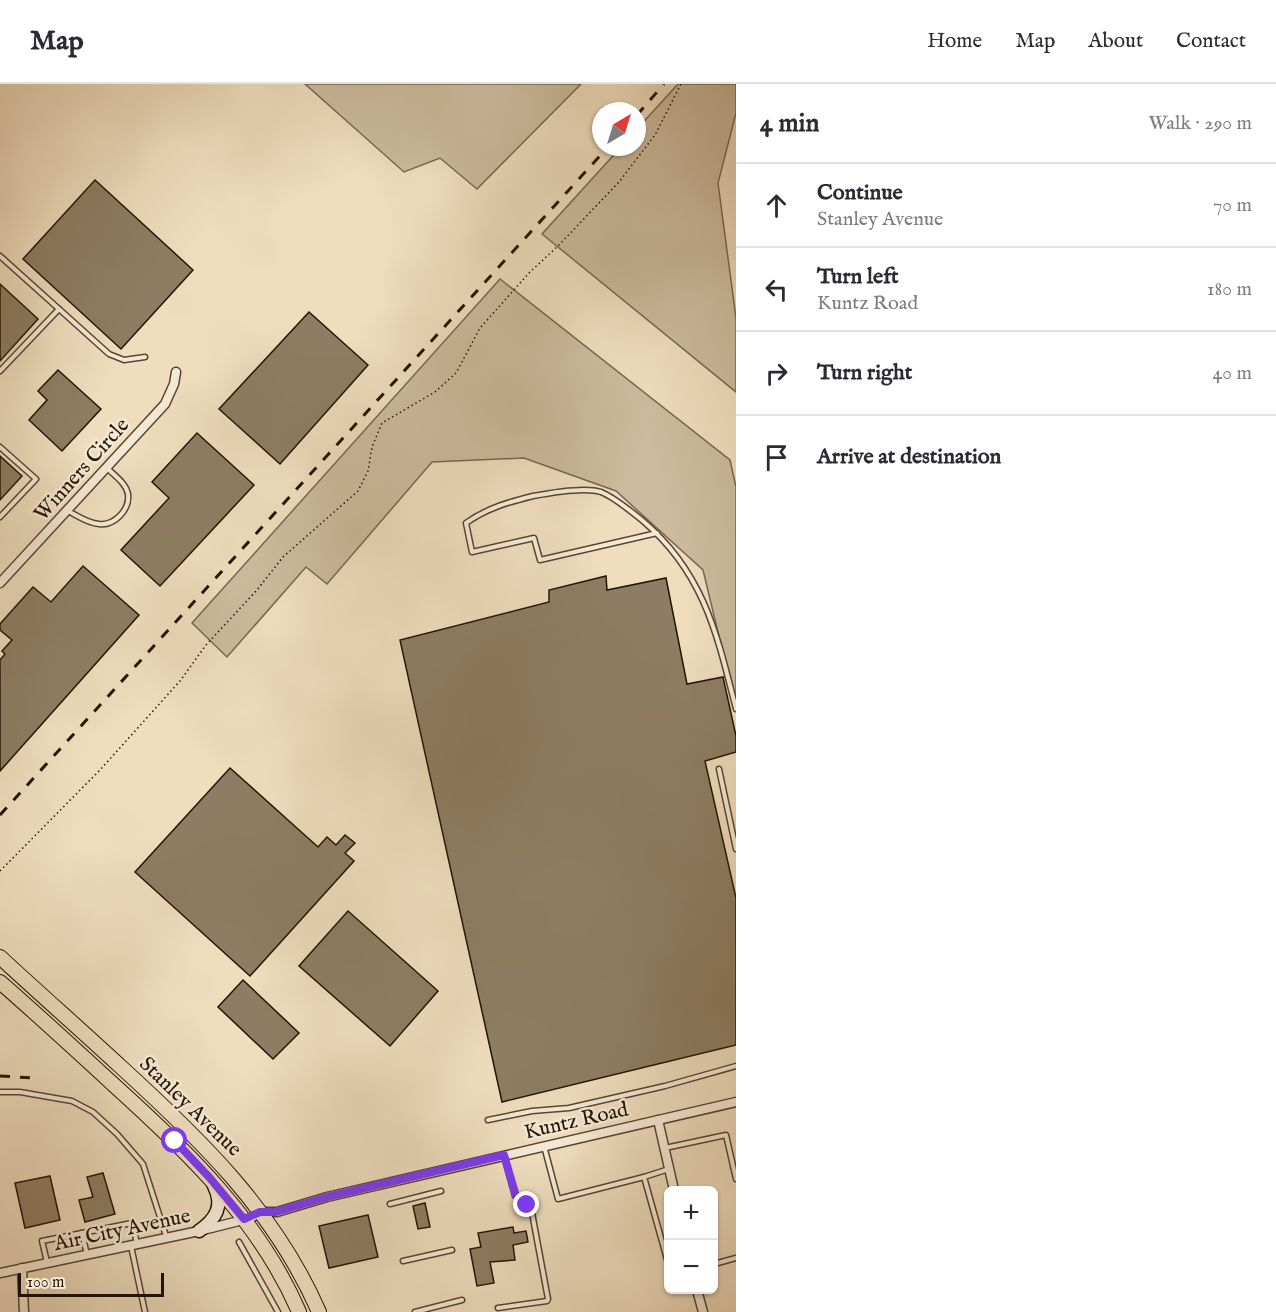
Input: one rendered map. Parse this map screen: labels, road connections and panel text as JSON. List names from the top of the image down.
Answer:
{
  "streets": {
    "main road": ["Stanley Avenue"],
    "street": ["Winners Circle", "Kuntz Road", "Air City Avenue"]
  },
  "crossings": [
    ["Stanley Avenue", "Kuntz Road"],
    ["Stanley Avenue", "Air City Avenue"],
    ["Kuntz Road", "Air City Avenue"]
  ],
  "scale_bar": "100 m",
  "north": "top right",
  "page": {
    "header": "Map",
    "nav": [
      "Home",
      "Map",
      "About",
      "Contact"
    ],
    "heading": ["4 min", "Walk · 290 m"],
    "list": [
      ["Continue", "Stanley Avenue", "70 m"],
      ["Turn left", "Kuntz Road", "180 m"],
      ["Turn right", "40 m"],
      "Arrive at destination"
    ],
    "map_buttons": ["+", "−"],
    "scale": "100 m"
  }
}
